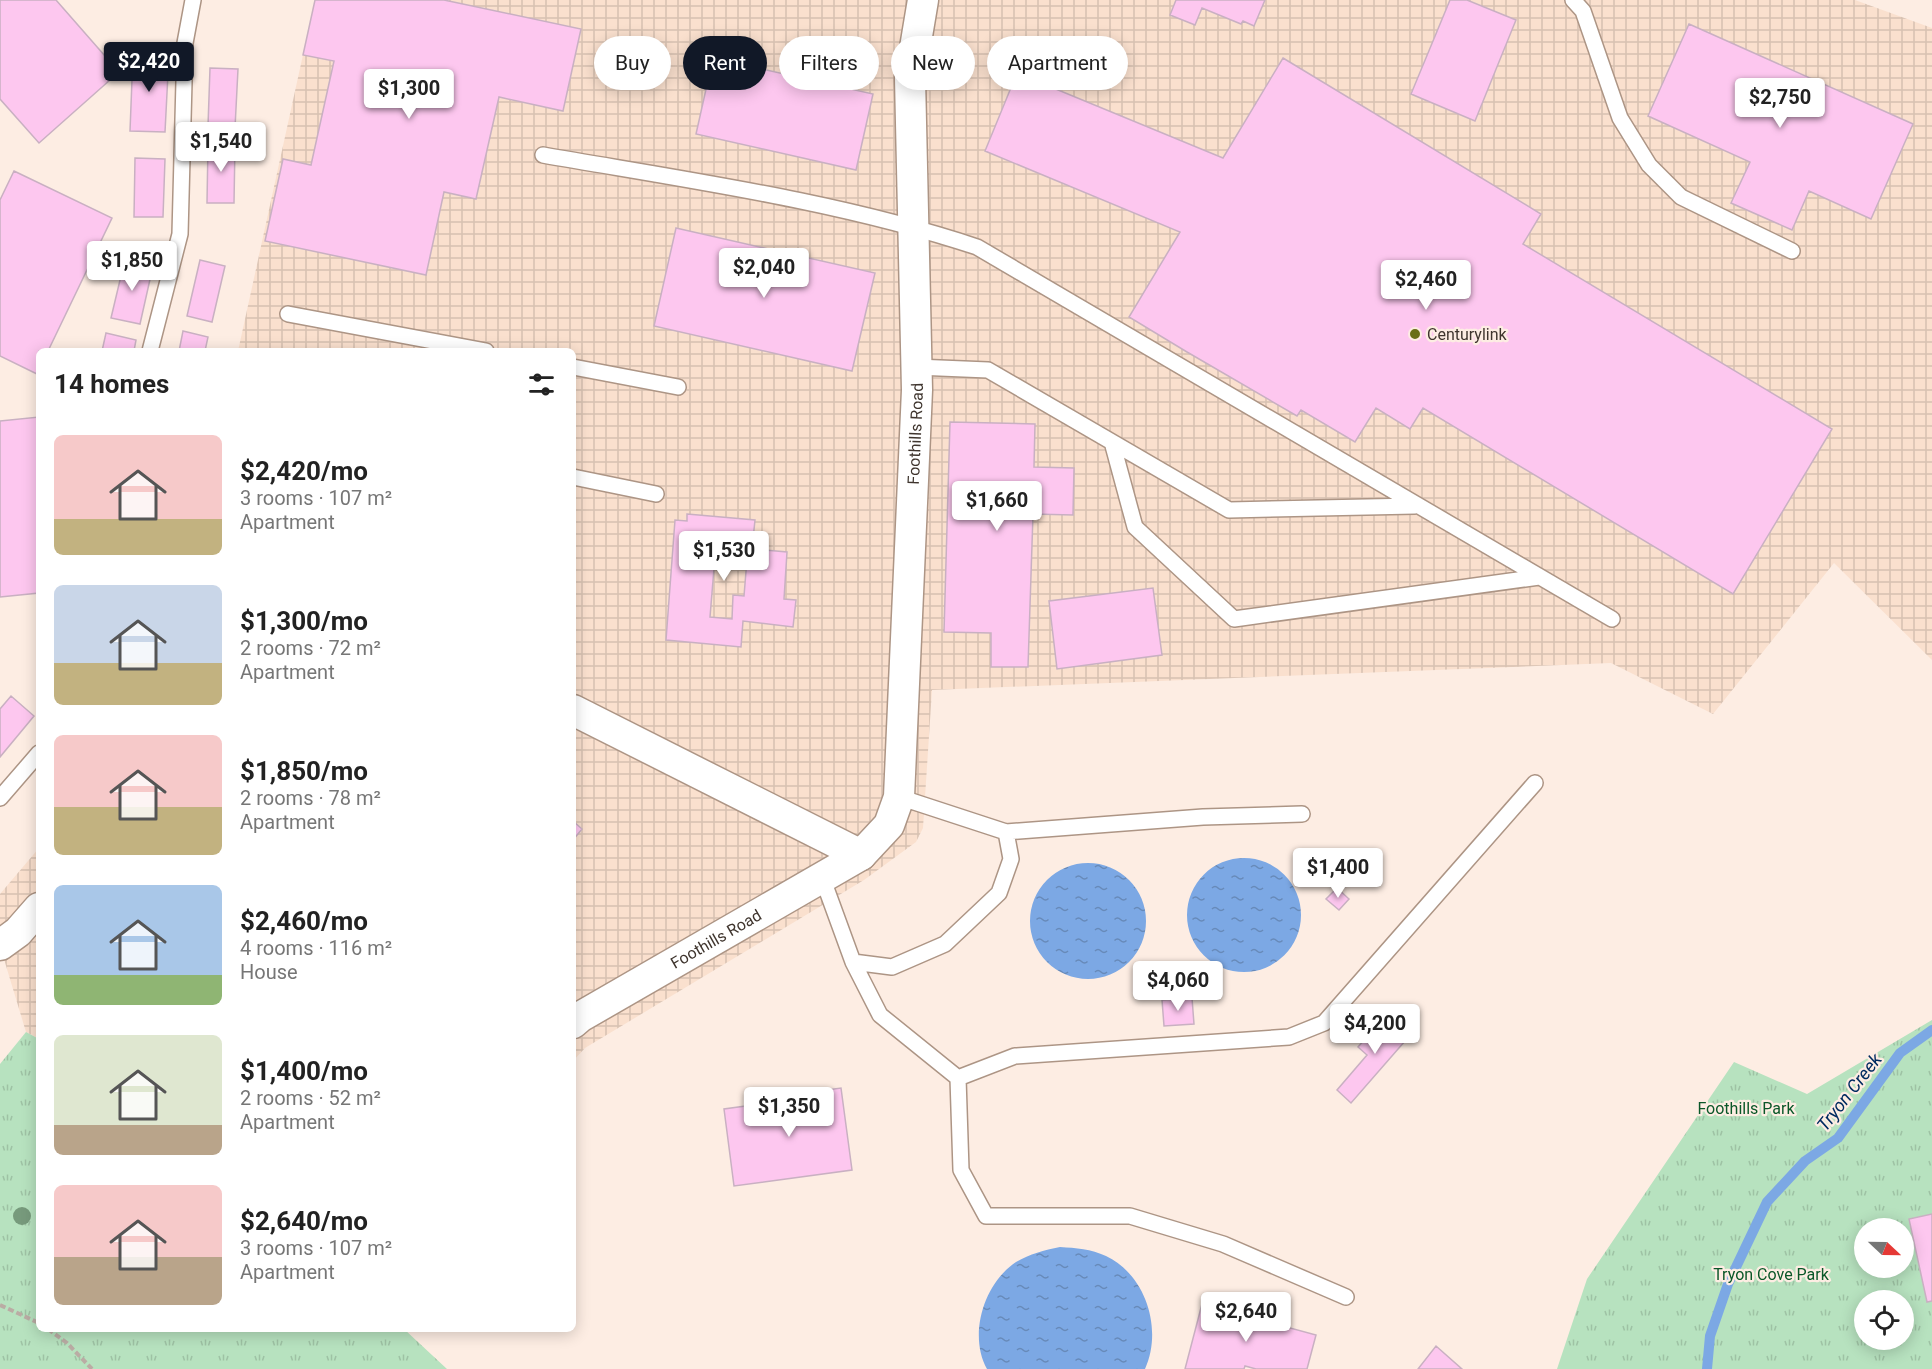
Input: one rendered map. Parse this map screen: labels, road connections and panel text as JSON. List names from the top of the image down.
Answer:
{
  "streets": {
    "street": ["Foothills Road"]
  },
  "water": ["Tryon Creek"],
  "parks": ["Foothills Park", "Tryon Cove Park"],
  "places": ["Centurylink"],
  "north": "right",
  "page": {
    "chip": [
      "Buy",
      "Rent",
      "Filters",
      "New",
      "Apartment"
    ],
    "price": [
      "$2,420",
      "$1,300",
      "$2,750",
      "$1,540",
      "$1,850",
      "$2,040",
      "$2,460",
      "$1,660",
      "$1,530",
      "$1,400",
      "$4,060",
      "$4,200",
      "$1,350",
      "$2,640"
    ],
    "heading": "14 homes",
    "list": [
      {
        "name": "$2,420/mo",
        "note": "3 rooms · 107 m² · Apartment"
      },
      {
        "name": "$1,300/mo",
        "note": "2 rooms · 72 m² · Apartment"
      },
      {
        "name": "$1,850/mo",
        "note": "2 rooms · 78 m² · Apartment"
      },
      {
        "name": "$2,460/mo",
        "note": "4 rooms · 116 m² · House"
      },
      {
        "name": "$1,400/mo",
        "note": "2 rooms · 52 m² · Apartment"
      },
      {
        "name": "$2,640/mo",
        "note": "3 rooms · 107 m² · Apartment"
      }
    ]
  }
}
